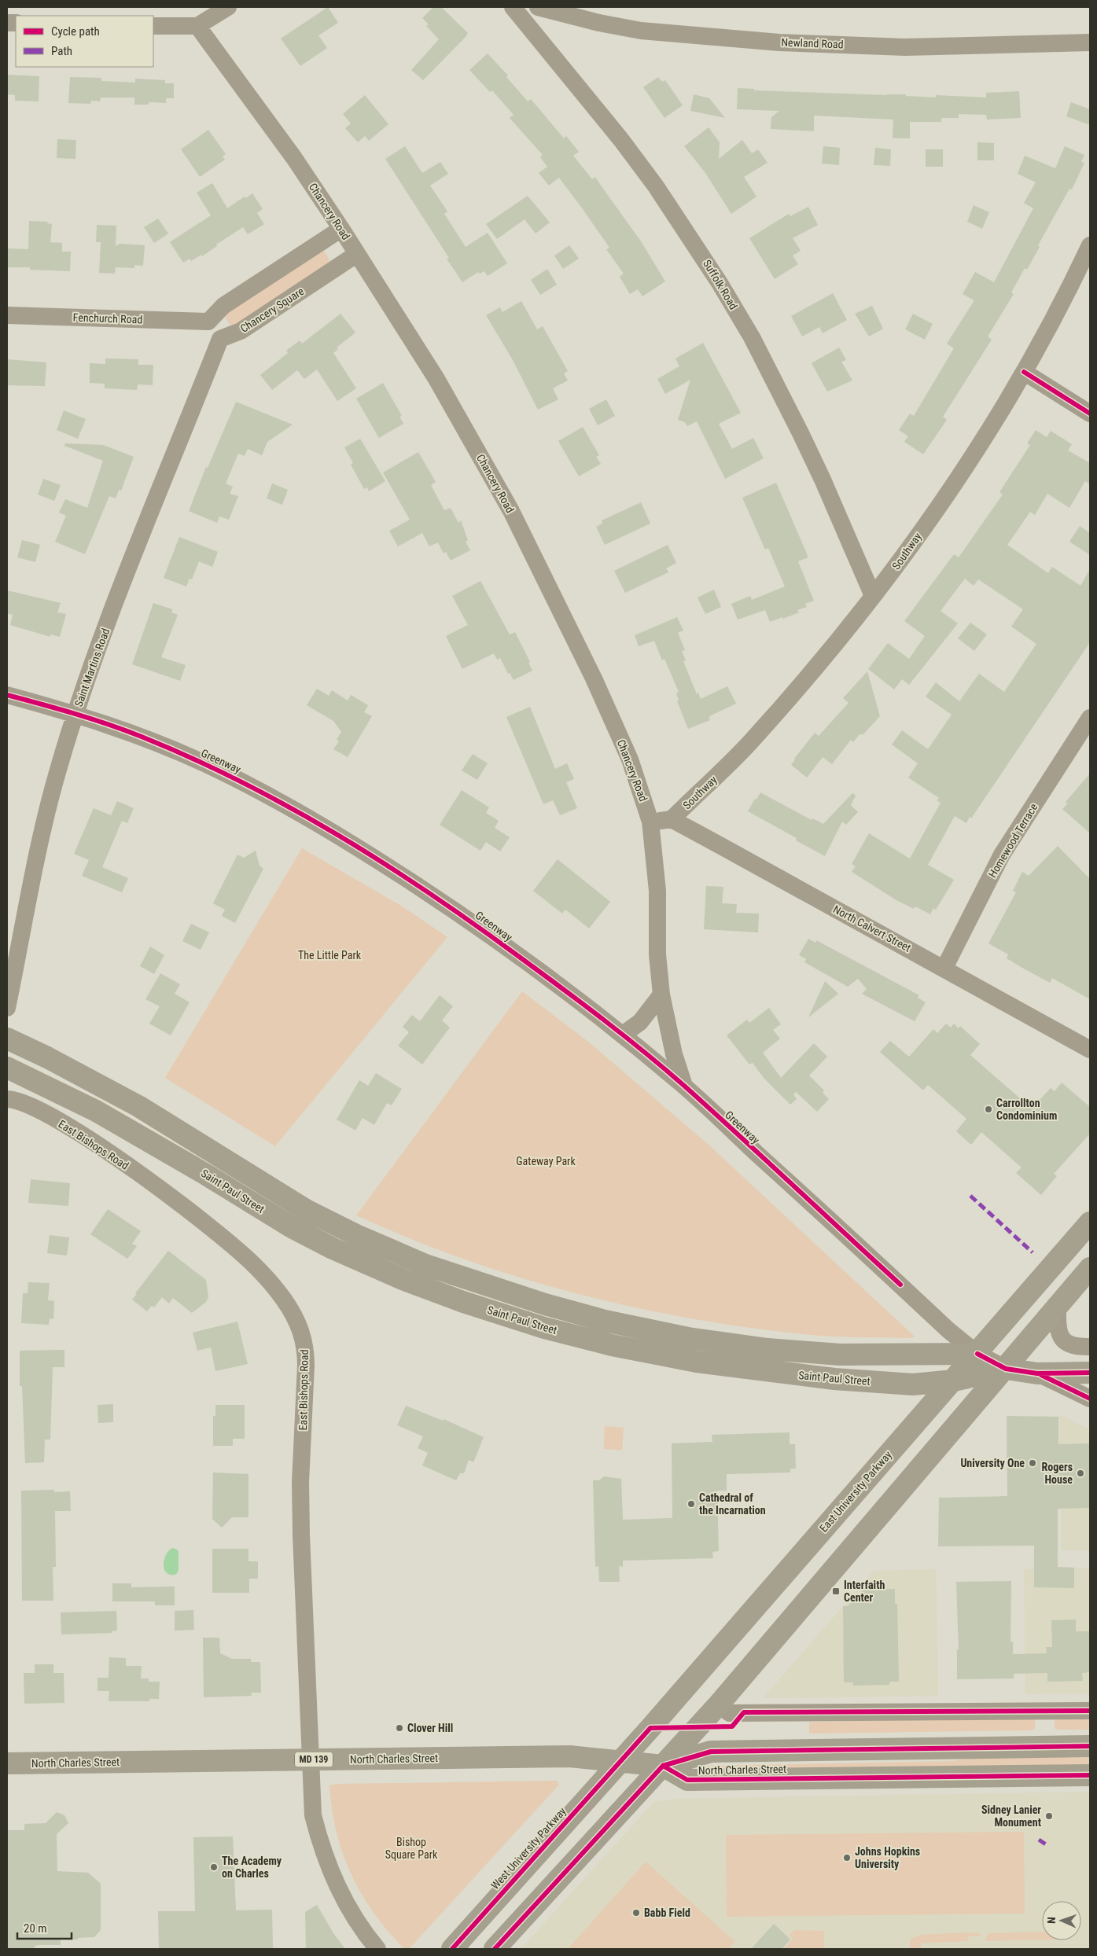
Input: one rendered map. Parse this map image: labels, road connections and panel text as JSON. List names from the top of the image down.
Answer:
{
  "streets": {
    "main road": [
      "Saint Paul Street",
      "East University Parkway",
      "North Charles Street",
      "MD 139",
      "West University Parkway"
    ],
    "street": [
      "Newland Road",
      "Chancery Road",
      "Suffolk Road",
      "Chancery Square",
      "Fenchurch Road",
      "Southway",
      "Saint Martins Road",
      "Greenway",
      "Homewood Terrace",
      "North Calvert Street",
      "East Bishops Road"
    ]
  },
  "crossings": [
    ["Chancery Road", "Chancery Square"],
    ["Chancery Road", "Greenway"],
    ["Suffolk Road", "Southway"],
    ["Chancery Square", "Saint Martins Road"],
    ["Southway", "North Calvert Street"],
    ["Saint Martins Road", "Greenway"],
    ["Greenway", "Saint Paul Street"],
    ["Greenway", "East University Parkway"],
    ["Homewood Terrace", "North Calvert Street"],
    ["East Bishops Road", "North Charles Street"],
    ["Saint Paul Street", "East University Parkway"],
    ["East University Parkway", "North Charles Street"],
    ["East University Parkway", "West University Parkway"],
    ["North Charles Street", "West University Parkway"]
  ],
  "parks": ["The Little Park", "Gateway Park", "Bishop Square Park"],
  "places": {
    "other": [
      "Carrollton Condominium",
      "University One",
      "Rogers House",
      "Cathedral of the Incarnation",
      "Clover Hill",
      "Sidney Lanier Monument",
      "Johns Hopkins University",
      "The Academy on Charles",
      "Babb Field"
    ],
    "transit": ["Interfaith Center"]
  },
  "legend": ["Cycle path", "Path"],
  "scale_bar": "20 m",
  "north": "left"
}
